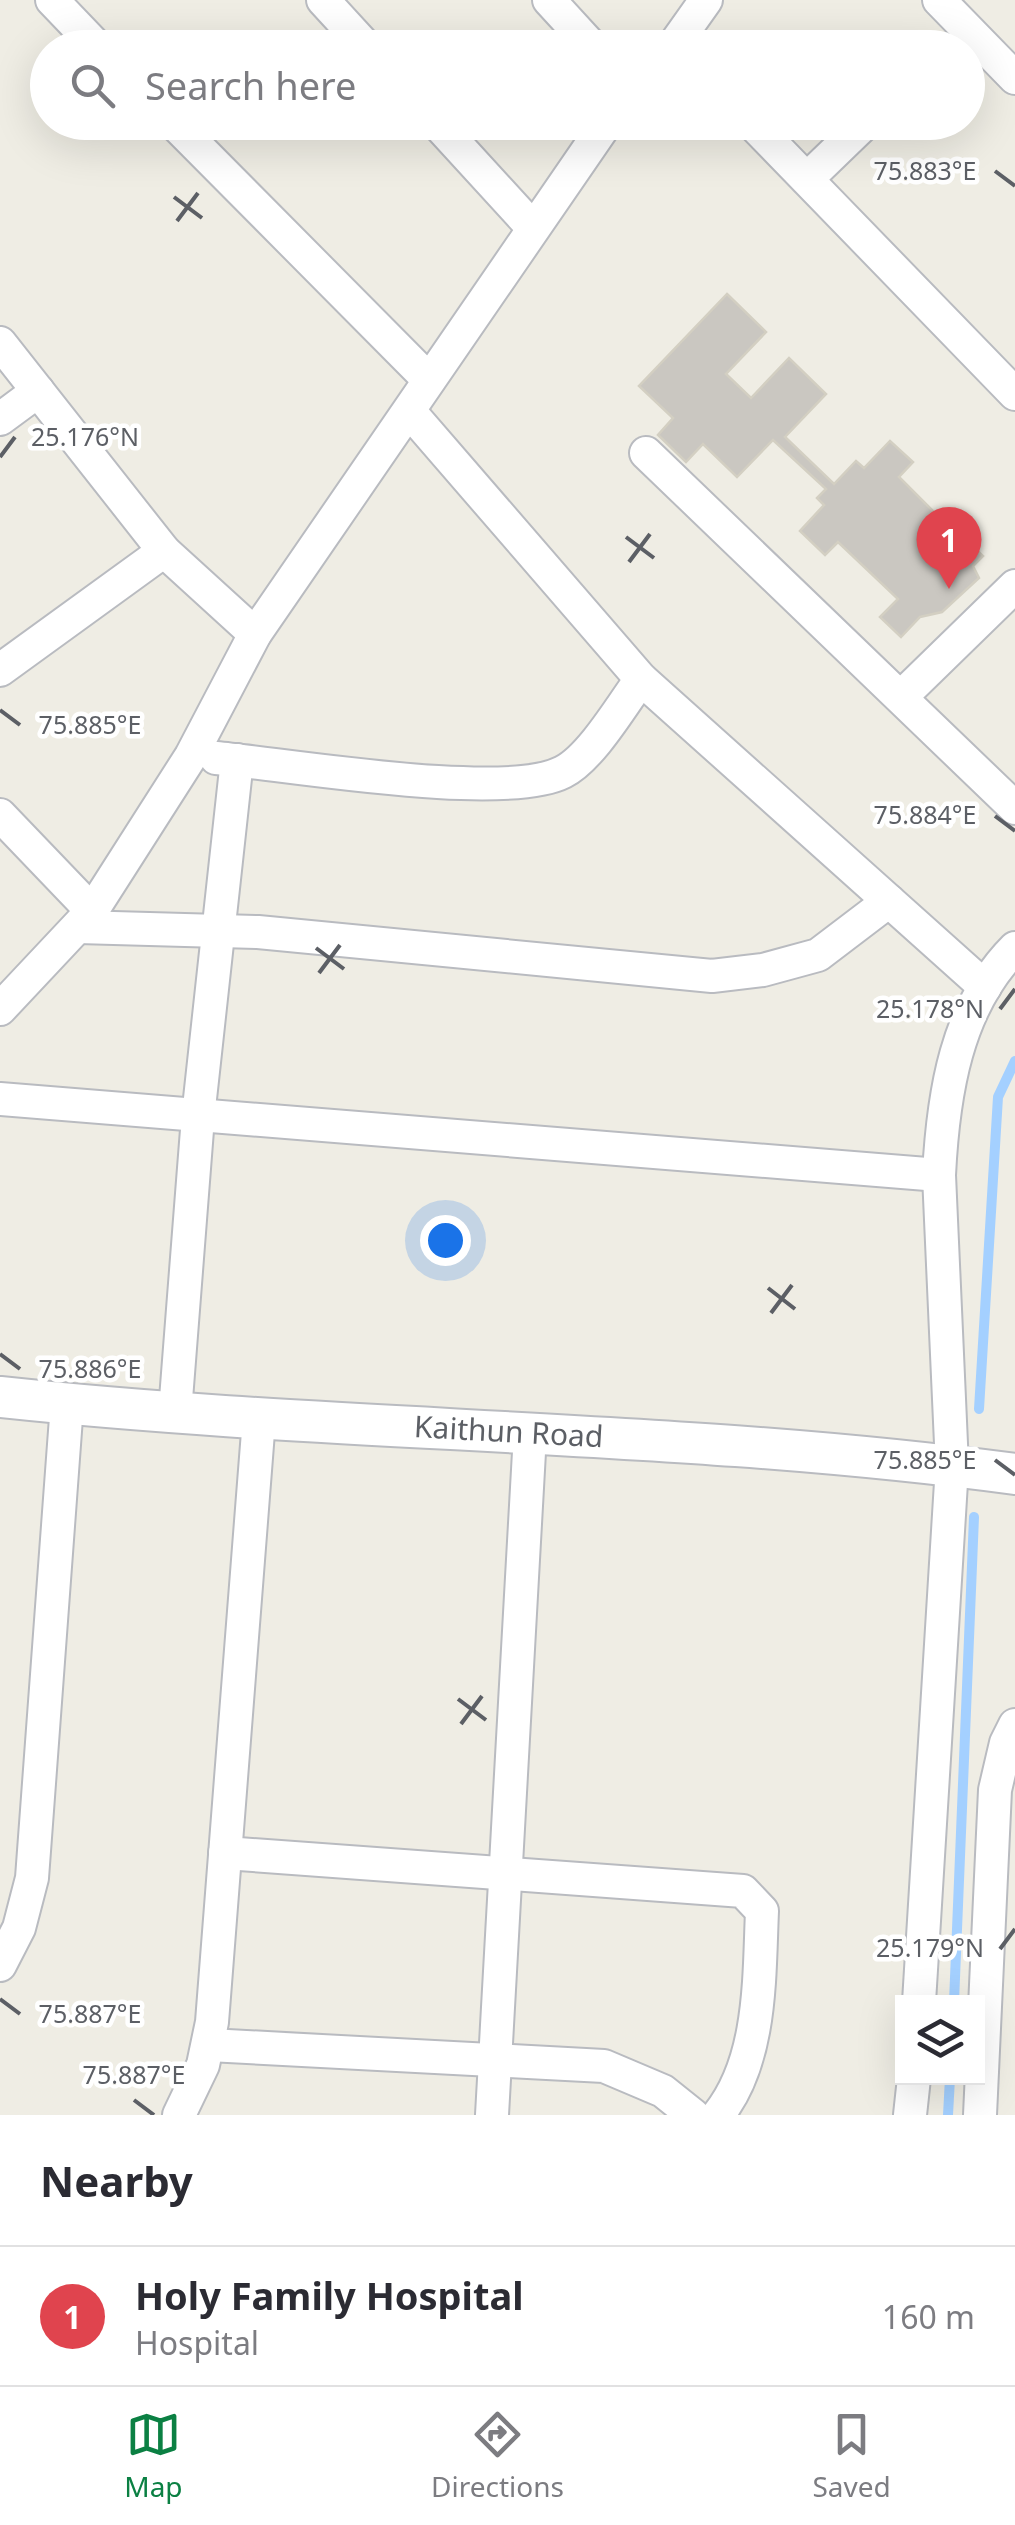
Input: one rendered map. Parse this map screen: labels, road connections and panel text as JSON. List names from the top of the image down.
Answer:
{
  "streets": {
    "street": ["Kaithun Road"]
  },
  "page": {
    "search": "Search here",
    "pins": "1",
    "heading": "Nearby",
    "list": [
      {
        "mark": "1",
        "name": "Holy Family Hospital",
        "note": "Hospital",
        "value": "160 m"
      }
    ],
    "nav": ["Map", "Directions", "Saved"]
  },
  "coordinates": [
    "75.883°E",
    "25.176°N",
    "75.885°E",
    "75.884°E",
    "25.178°N",
    "75.886°E",
    "25.179°N",
    "75.887°E"
  ]
}
